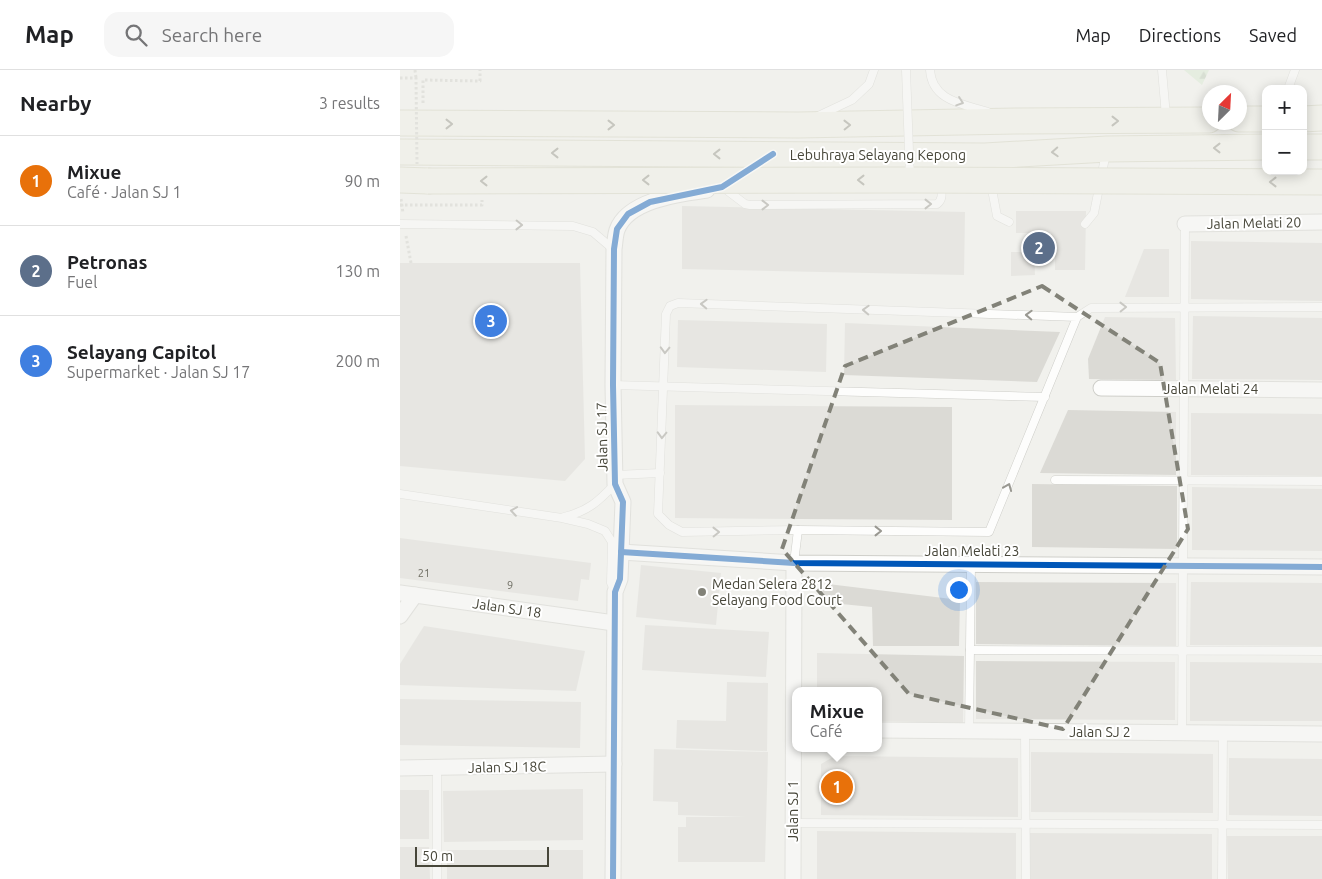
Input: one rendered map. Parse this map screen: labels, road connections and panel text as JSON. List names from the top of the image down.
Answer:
{
  "streets": {
    "main road": ["Lebuhraya Selayang Kepong"],
    "street": [
      "Jalan Melati 20",
      "Jalan Melati 24",
      "Jalan SJ 17",
      "Jalan Melati 23",
      "Jalan SJ 18",
      "Jalan SJ 2",
      "Jalan SJ 18C",
      "Jalan SJ 1"
    ]
  },
  "crossings": [
    ["Lebuhraya Selayang Kepong", "Jalan SJ 17"],
    ["Jalan SJ 17", "Jalan Melati 23"],
    ["Jalan SJ 17", "Jalan SJ 18"],
    ["Jalan SJ 17", "Jalan SJ 18C"],
    ["Jalan Melati 23", "Jalan SJ 1"]
  ],
  "places": ["Medan Selera 2812 Selayang Food Court"],
  "house_numbers": ["21", "9"],
  "scale_bar": "50 m",
  "north": "top right",
  "page": {
    "header": "Map",
    "search": "Search here",
    "nav": ["Map", "Directions", "Saved"],
    "heading": ["Nearby", "3 results"],
    "map_buttons": ["+", "−"],
    "list": [
      {
        "mark": "1",
        "name": "Mixue",
        "note": "Café · Jalan SJ 1",
        "value": "90 m"
      },
      {
        "mark": "2",
        "name": "Petronas",
        "note": "Fuel",
        "value": "130 m"
      },
      {
        "mark": "3",
        "name": "Selayang Capitol",
        "note": "Supermarket · Jalan SJ 17",
        "value": "200 m"
      }
    ],
    "pins": ["2", "3", "1"],
    "popup": ["Mixue", "Café"],
    "scale": "50 m"
  }
}
